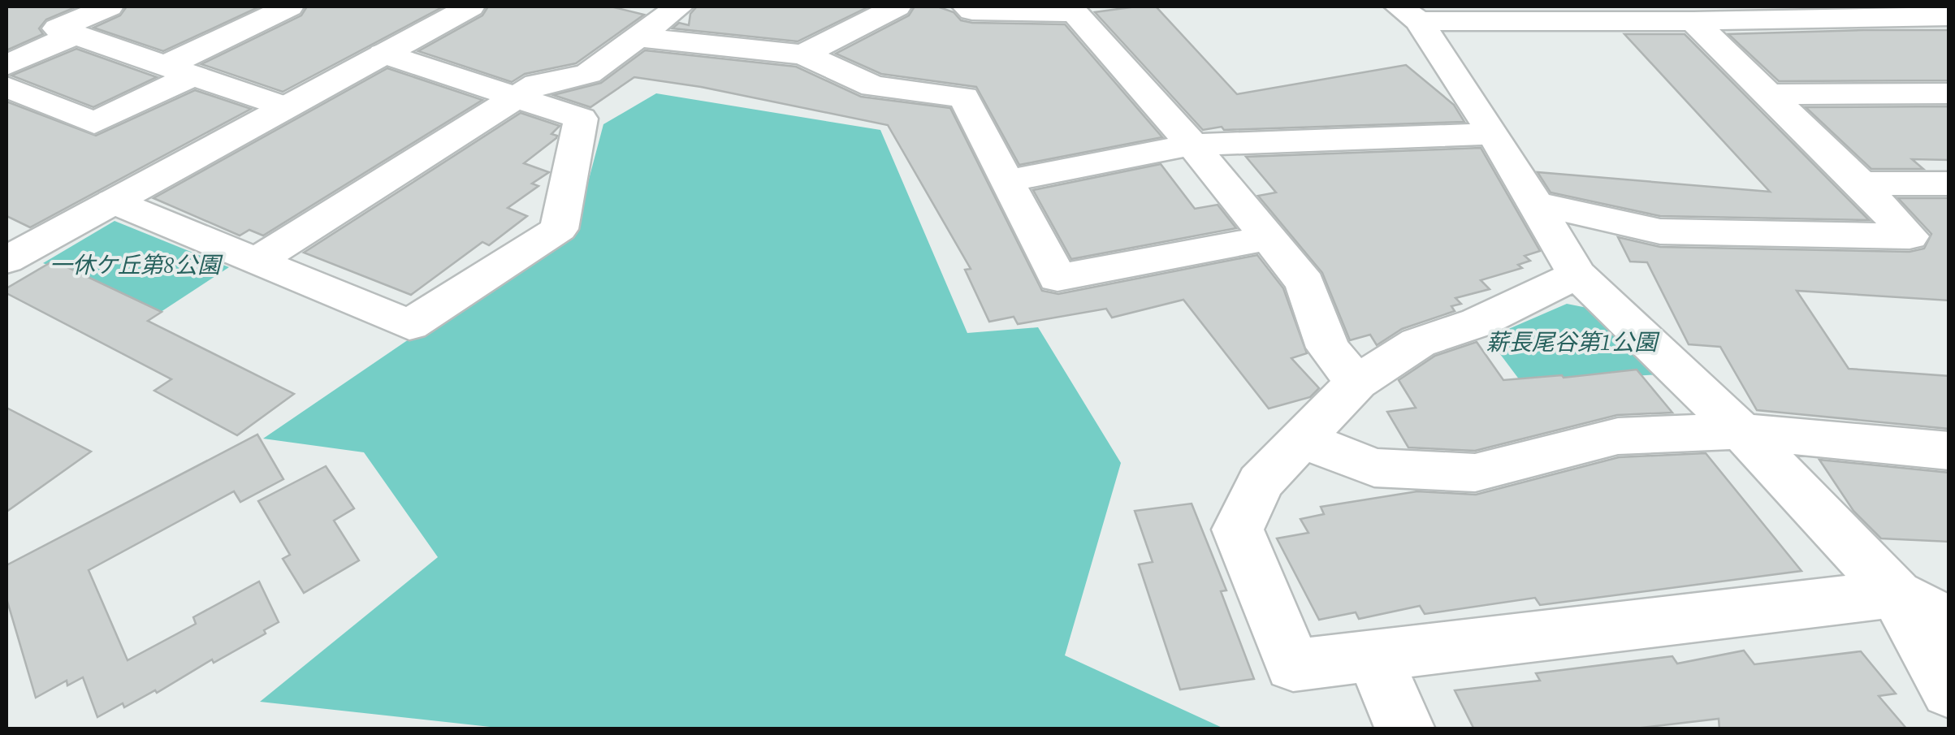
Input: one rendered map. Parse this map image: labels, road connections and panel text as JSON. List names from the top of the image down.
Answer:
{
  "parks": ["一休ケ丘第8公園", "薪長尾谷第1公園"]
}
